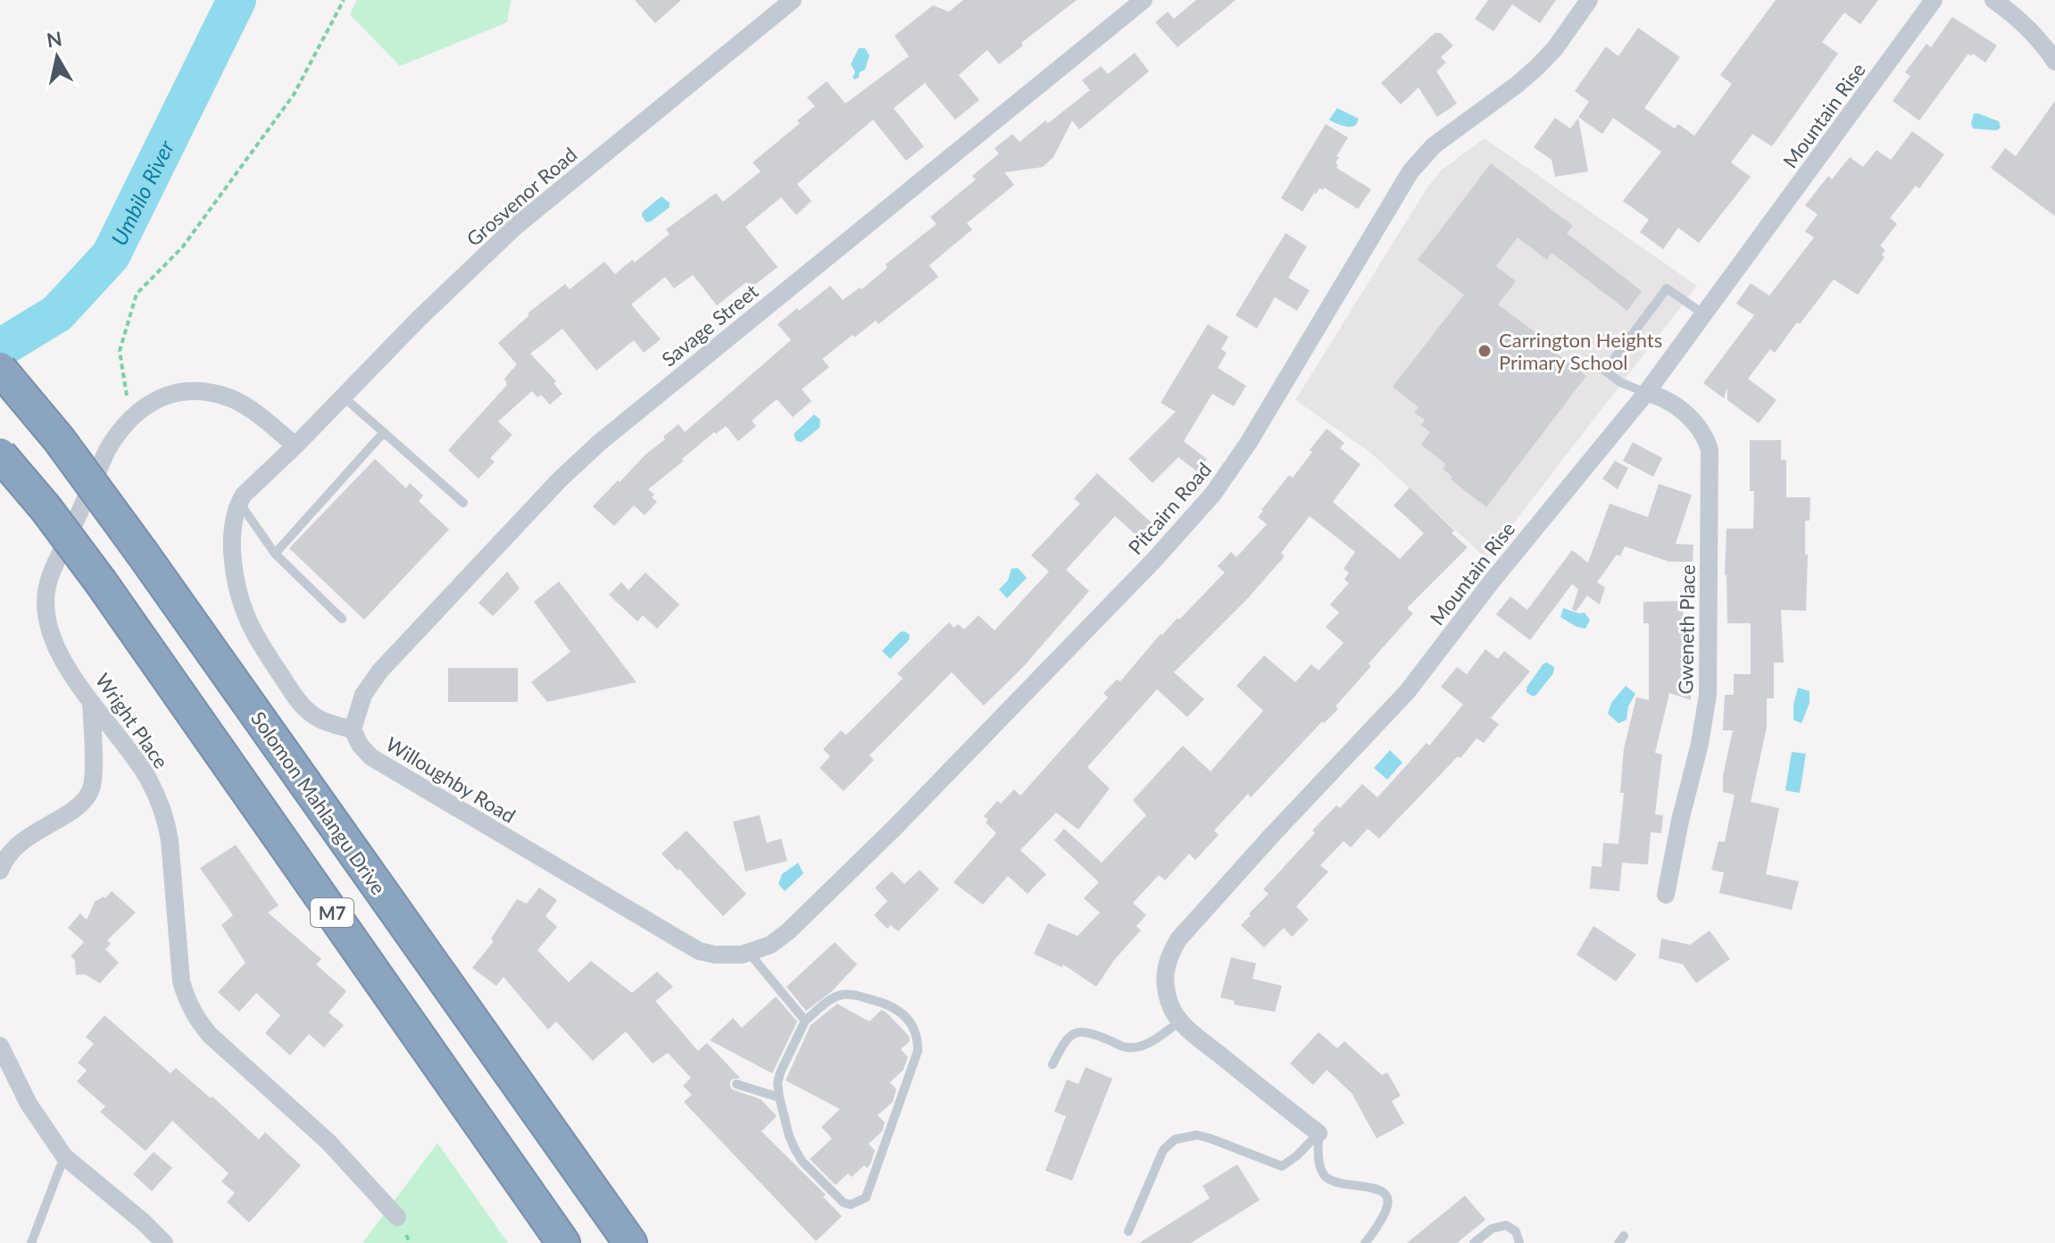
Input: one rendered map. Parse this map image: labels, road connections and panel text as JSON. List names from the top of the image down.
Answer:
{
  "streets": {
    "highway": ["Solomon Mahlangu Drive", "M7"],
    "street": [
      "Mountain Rise",
      "Grosvenor Road",
      "Savage Street",
      "Pitcairn Road",
      "Gweneth Place",
      "Wright Place",
      "Willoughby Road"
    ]
  },
  "crossings": [
    ["Mountain Rise", "Gweneth Place"],
    ["Grosvenor Road", "Wright Place"],
    ["Savage Street", "Willoughby Road"],
    ["Pitcairn Road", "Willoughby Road"]
  ],
  "water": ["Umbilo River"],
  "places": ["Carrington Heights Primary School"],
  "north": "top"
}
